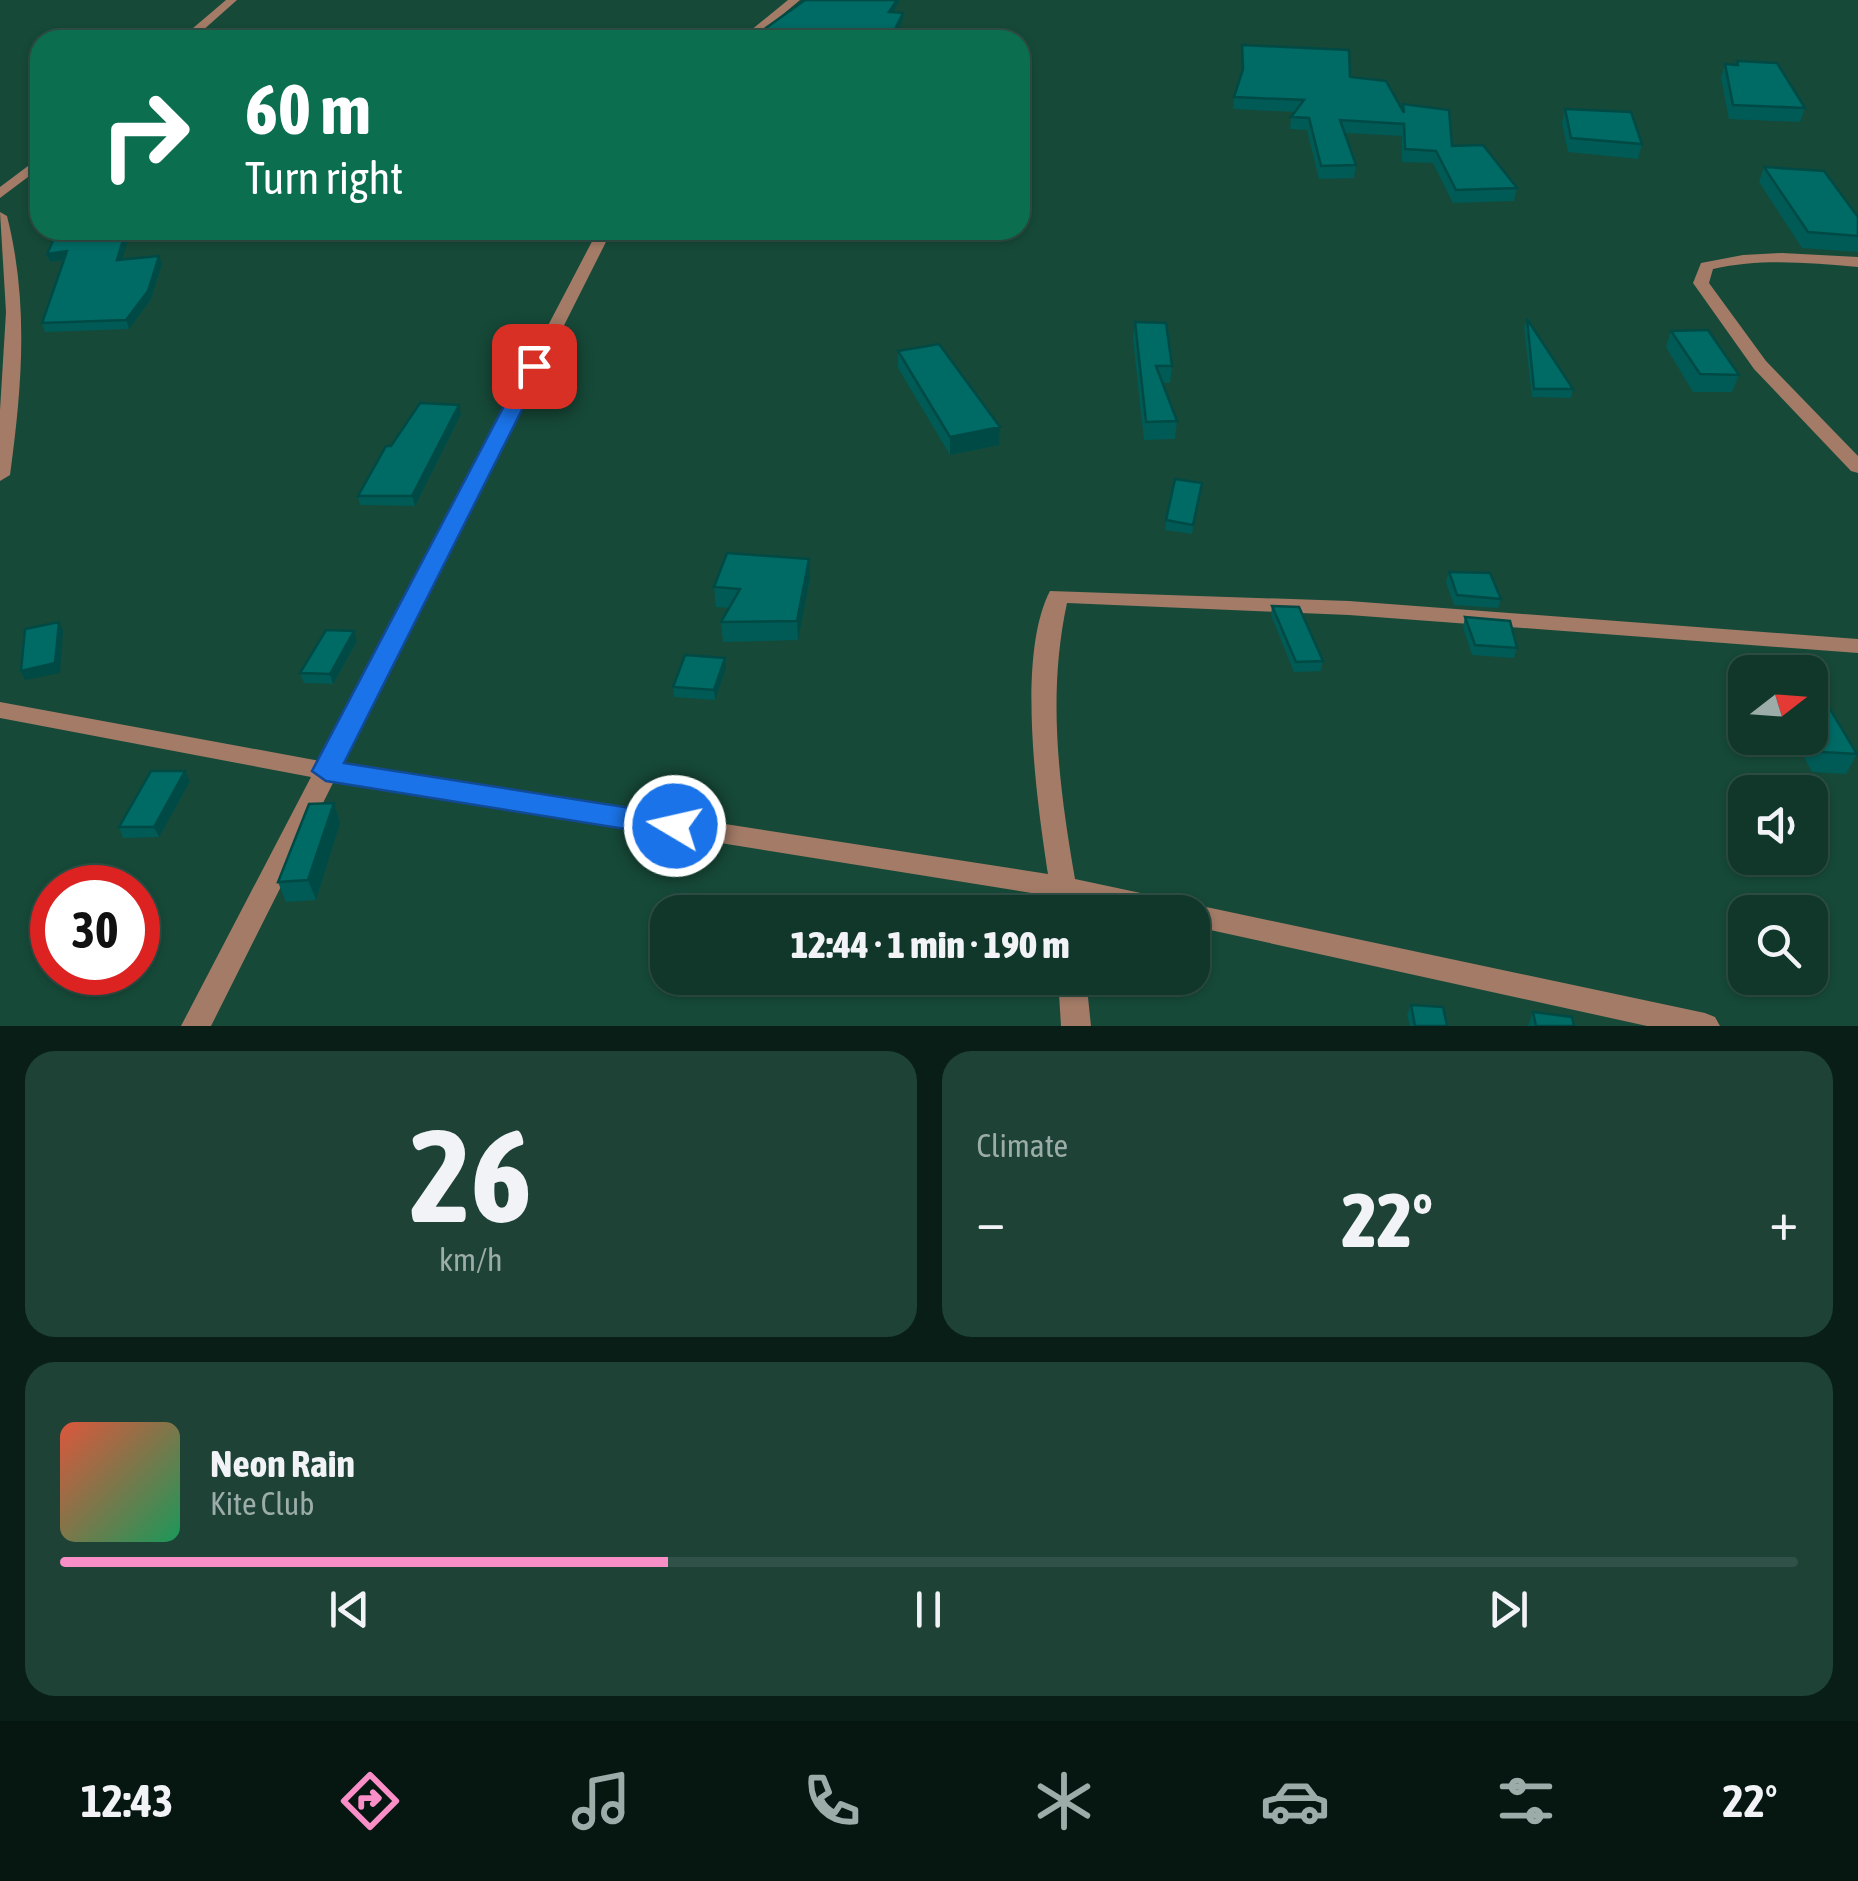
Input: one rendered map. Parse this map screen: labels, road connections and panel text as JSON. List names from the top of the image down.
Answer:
{
  "north": "right",
  "page": {
    "turn": ["60 m", "Turn right"],
    "limit": "30",
    "trip": "12:44 · 1 min · 190 m",
    "tile": [
      ["26", "km/h"],
      "Climate"
    ],
    "heat": ["−", "22°", "+"],
    "song": ["Neon Rain", "Kite Club"],
    "tabs": ["12:43", "22°"]
  }
}
